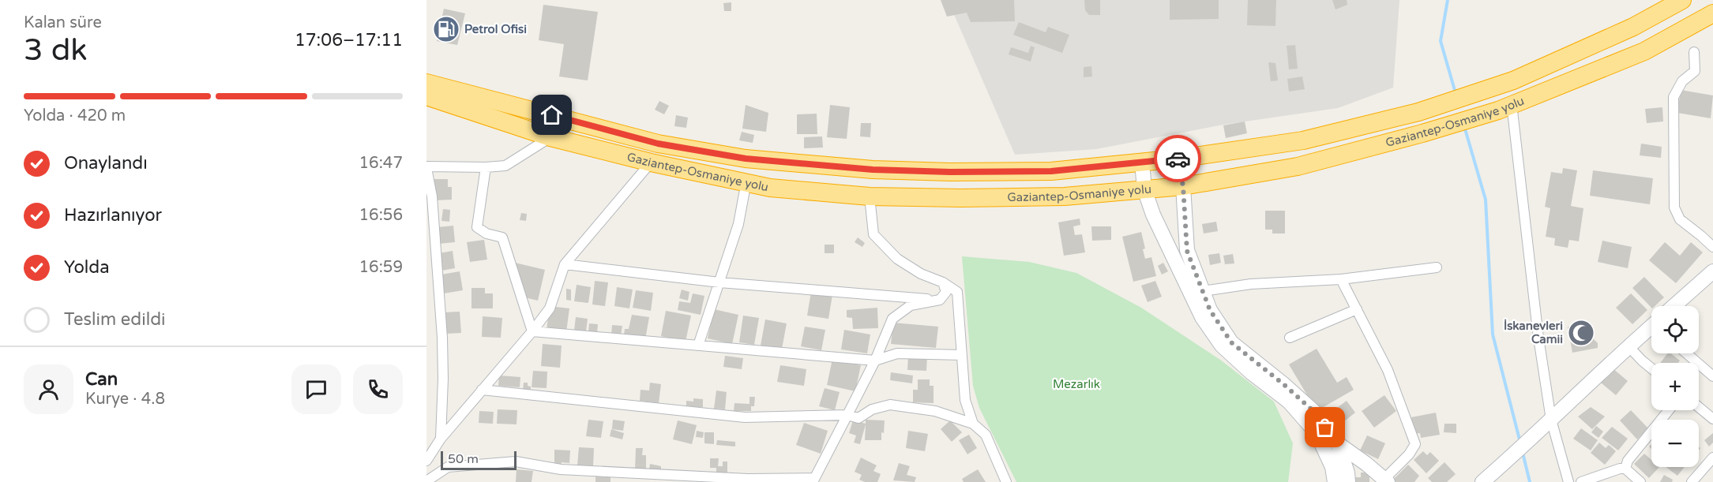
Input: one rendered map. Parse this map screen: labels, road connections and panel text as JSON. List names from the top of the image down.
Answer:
{
  "streets": {
    "highway": ["Gaziantep-Osmaniye yolu"]
  },
  "parks": ["Mezarlık"],
  "places": {
    "fuel station": ["Petrol Ofisi"],
    "mosque": ["İskanevleri Camii"]
  },
  "scale_bar": "50 m",
  "page": {
    "heading": ["3 dk", "Kalan süre", "17:06–17:11"],
    "panel": ["Can", "Kurye · 4.8"],
    "bar": "Yolda · 420 m",
    "list": [
      ["Onaylandı", "16:47"],
      ["Hazırlanıyor", "16:56"],
      ["Yolda", "16:59"],
      "Teslim edildi"
    ],
    "map_buttons": ["+", "−"],
    "scale": "50 m"
  }
}
